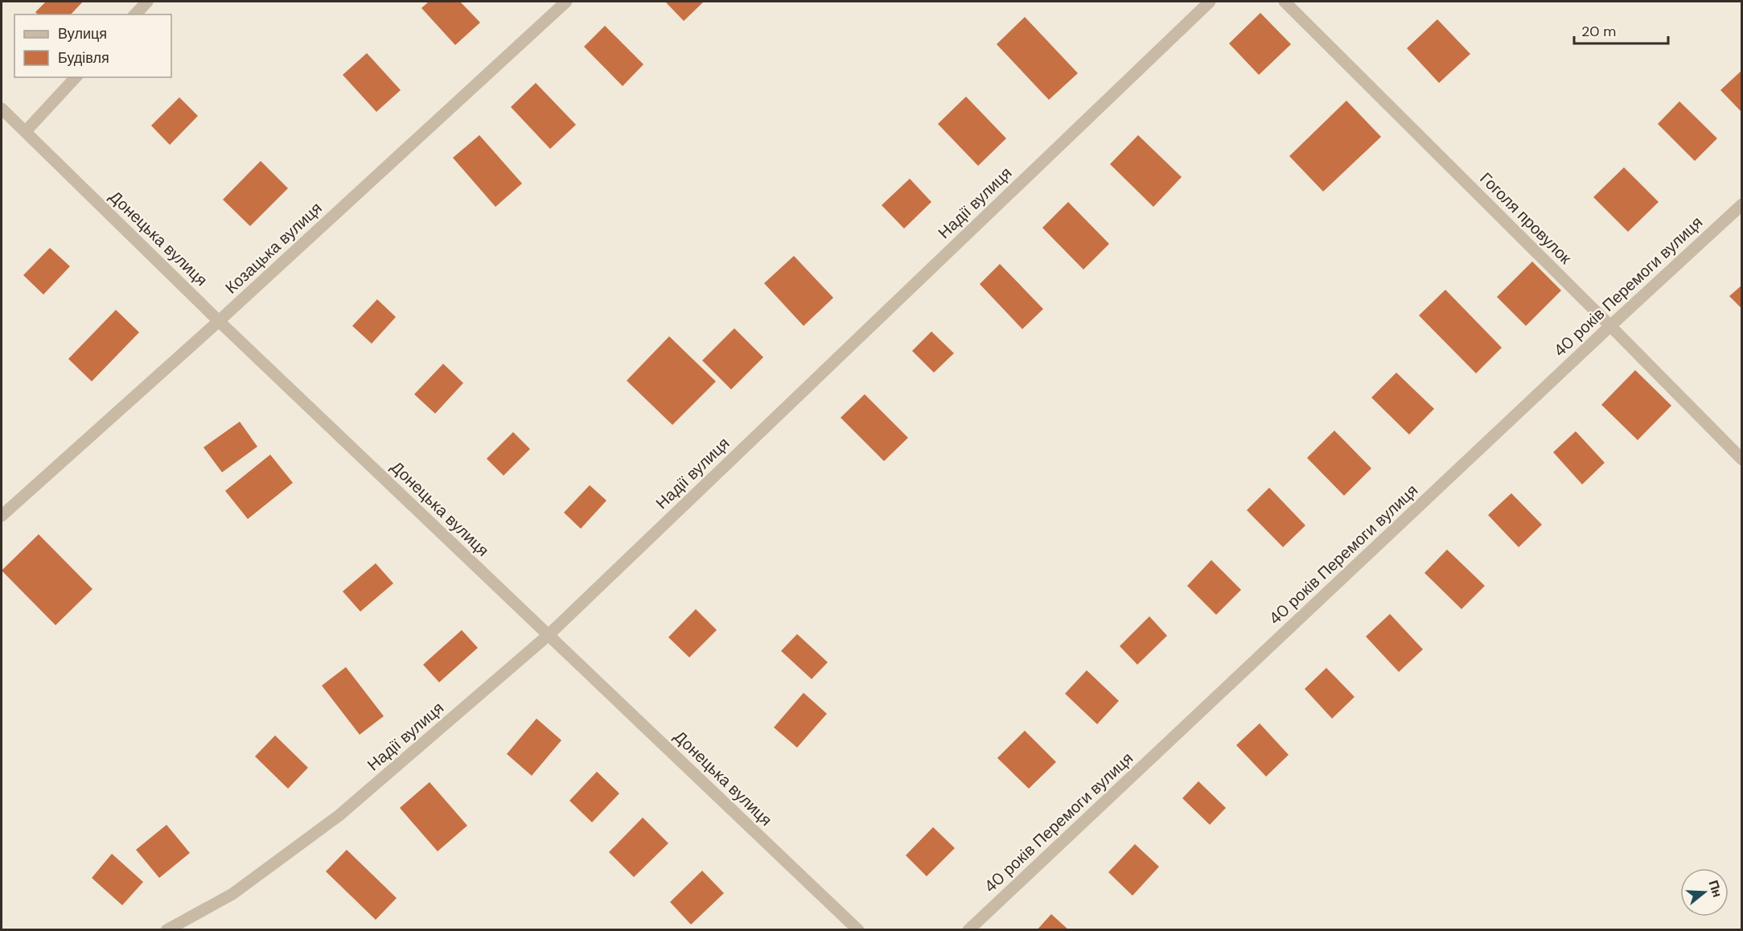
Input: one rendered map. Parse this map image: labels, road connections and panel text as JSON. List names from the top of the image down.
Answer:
{
  "streets": {
    "street": [
      "Надії вулиця",
      "Гоголя провулок",
      "Донецька вулиця",
      "Козацька вулиця",
      "40 років Перемоги вулиця"
    ]
  },
  "crossings": [
    ["Надії вулиця", "Донецька вулиця"],
    ["Гоголя провулок", "40 років Перемоги вулиця"],
    ["Донецька вулиця", "Козацька вулиця"]
  ],
  "legend": ["Вулиця", "Будівля"],
  "scale_bar": "20 m",
  "north": "right"
}
